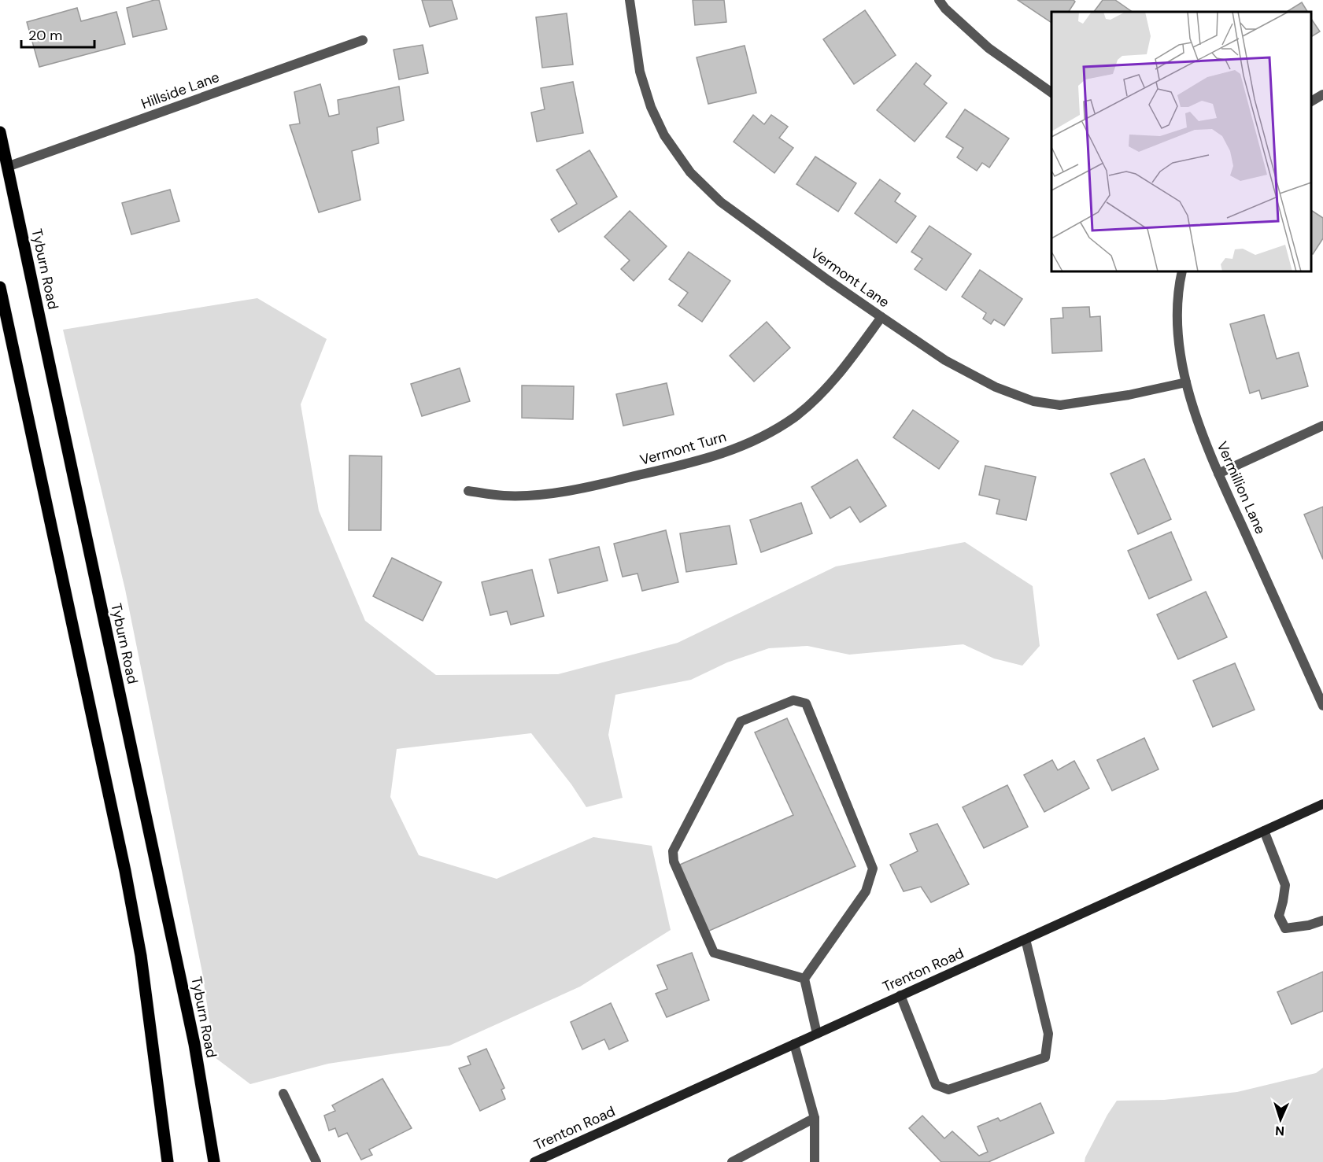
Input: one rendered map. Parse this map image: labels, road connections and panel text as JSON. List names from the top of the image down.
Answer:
{
  "streets": {
    "main road": ["Tyburn Road", "Trenton Road"],
    "street": [
      "Hillside Lane",
      "Vermont Lane",
      "Vermont Turn",
      "Vermillion Lane"
    ]
  },
  "crossings": [
    ["Hillside Lane", "Tyburn Road"],
    ["Vermont Lane", "Vermont Turn"],
    ["Vermont Lane", "Vermillion Lane"]
  ],
  "scale_bar": "20 m",
  "north": "bottom"
}
